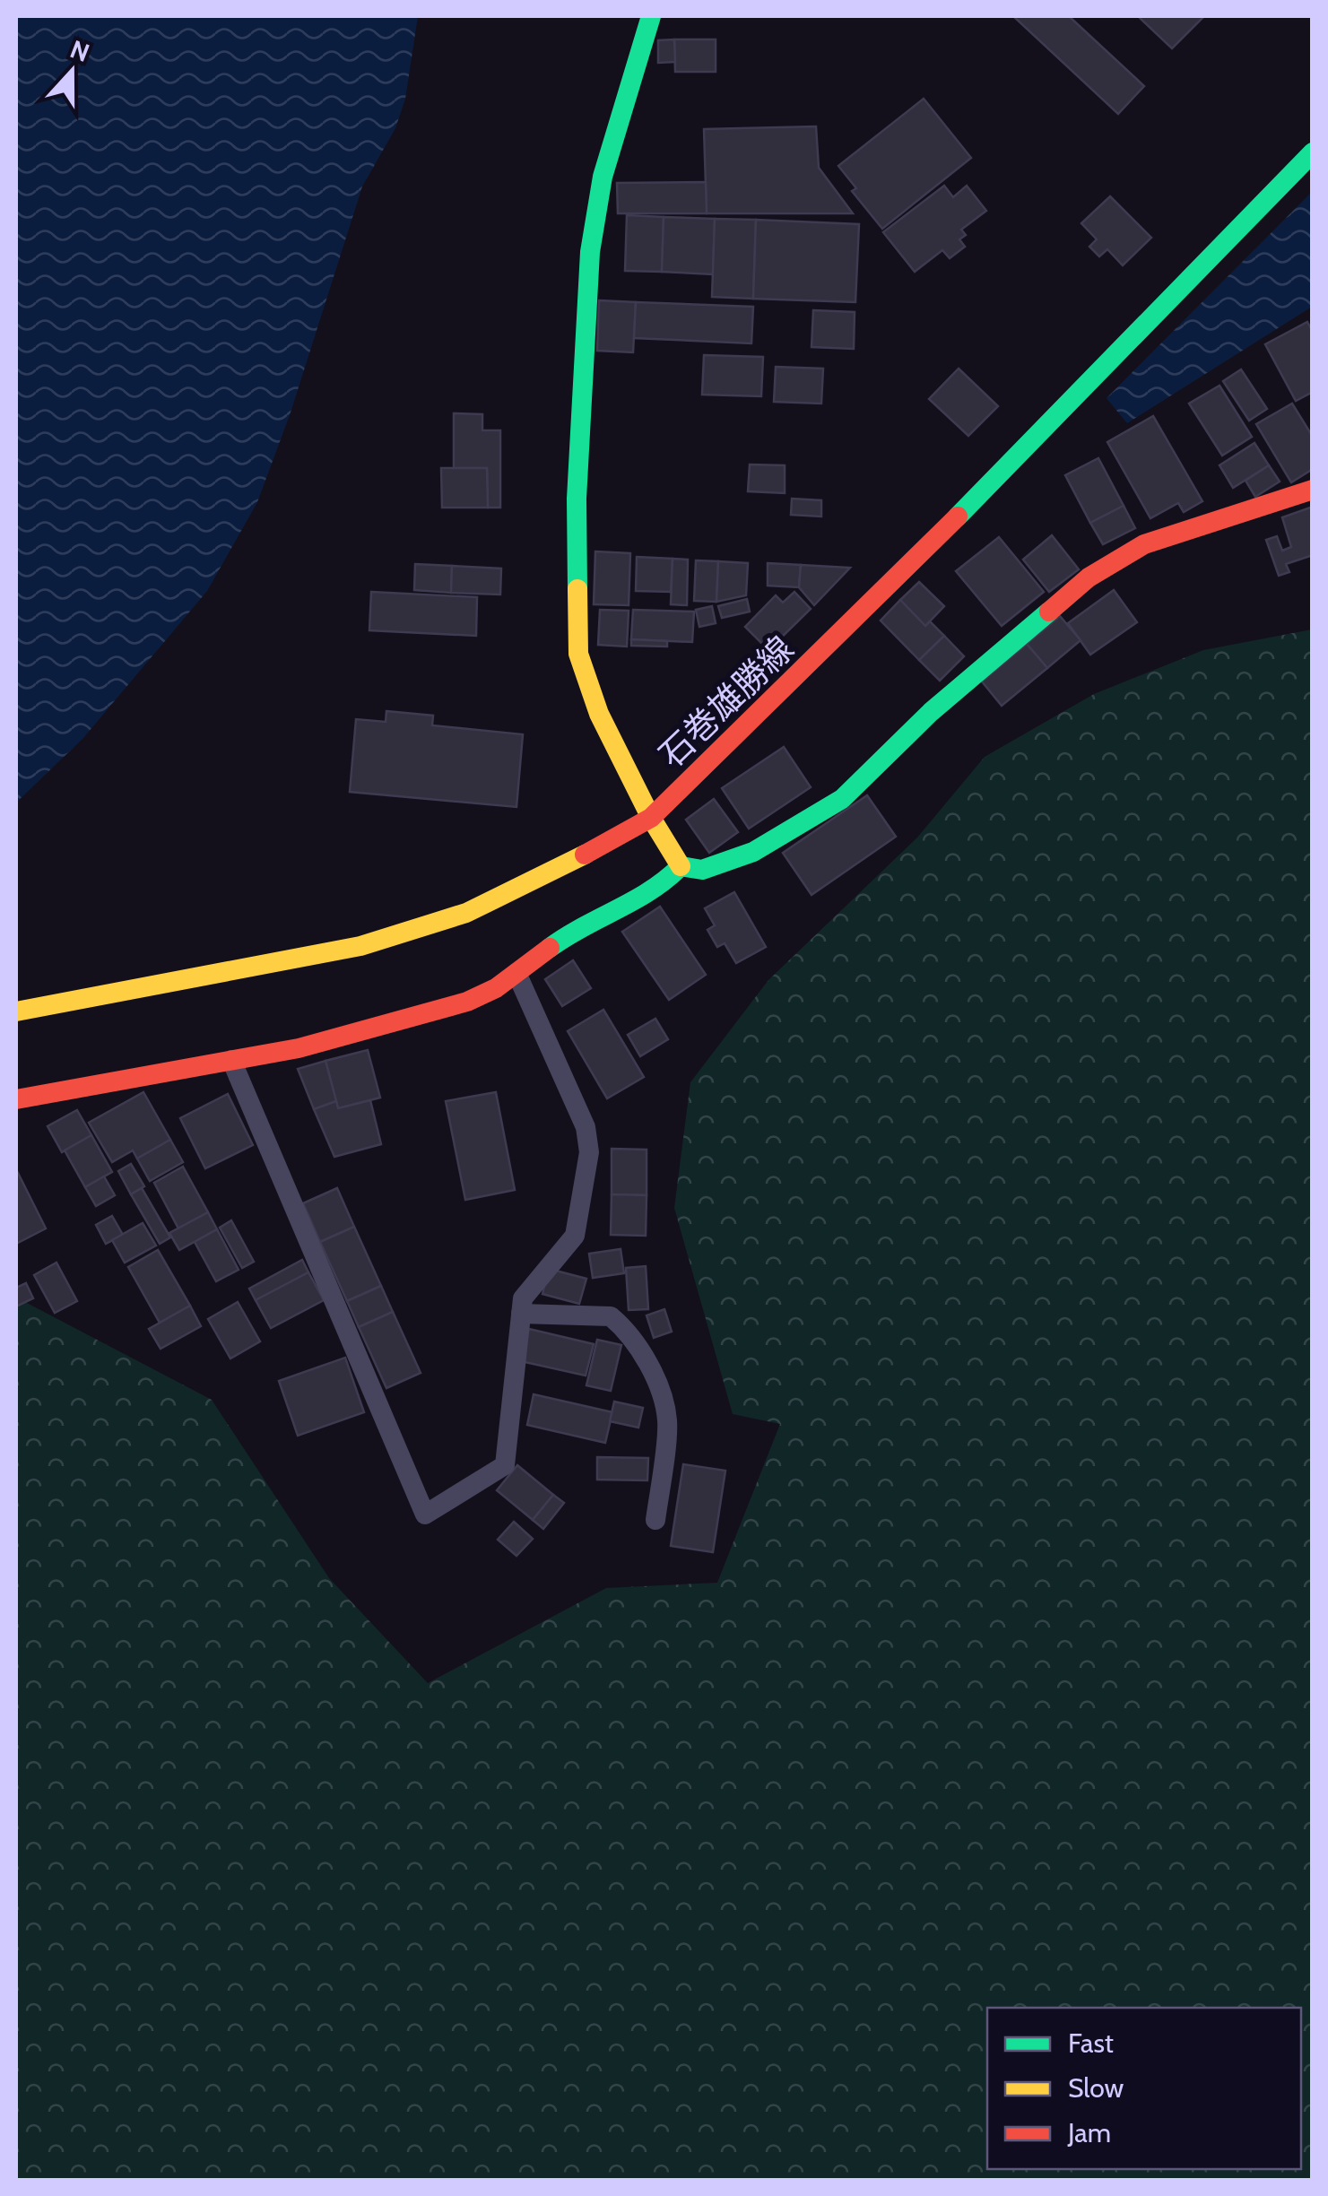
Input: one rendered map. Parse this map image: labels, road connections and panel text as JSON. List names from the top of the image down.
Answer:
{
  "streets": {
    "street": ["石巻雄勝線"]
  },
  "legend": ["Fast", "Slow", "Jam"],
  "north": "top"
}
